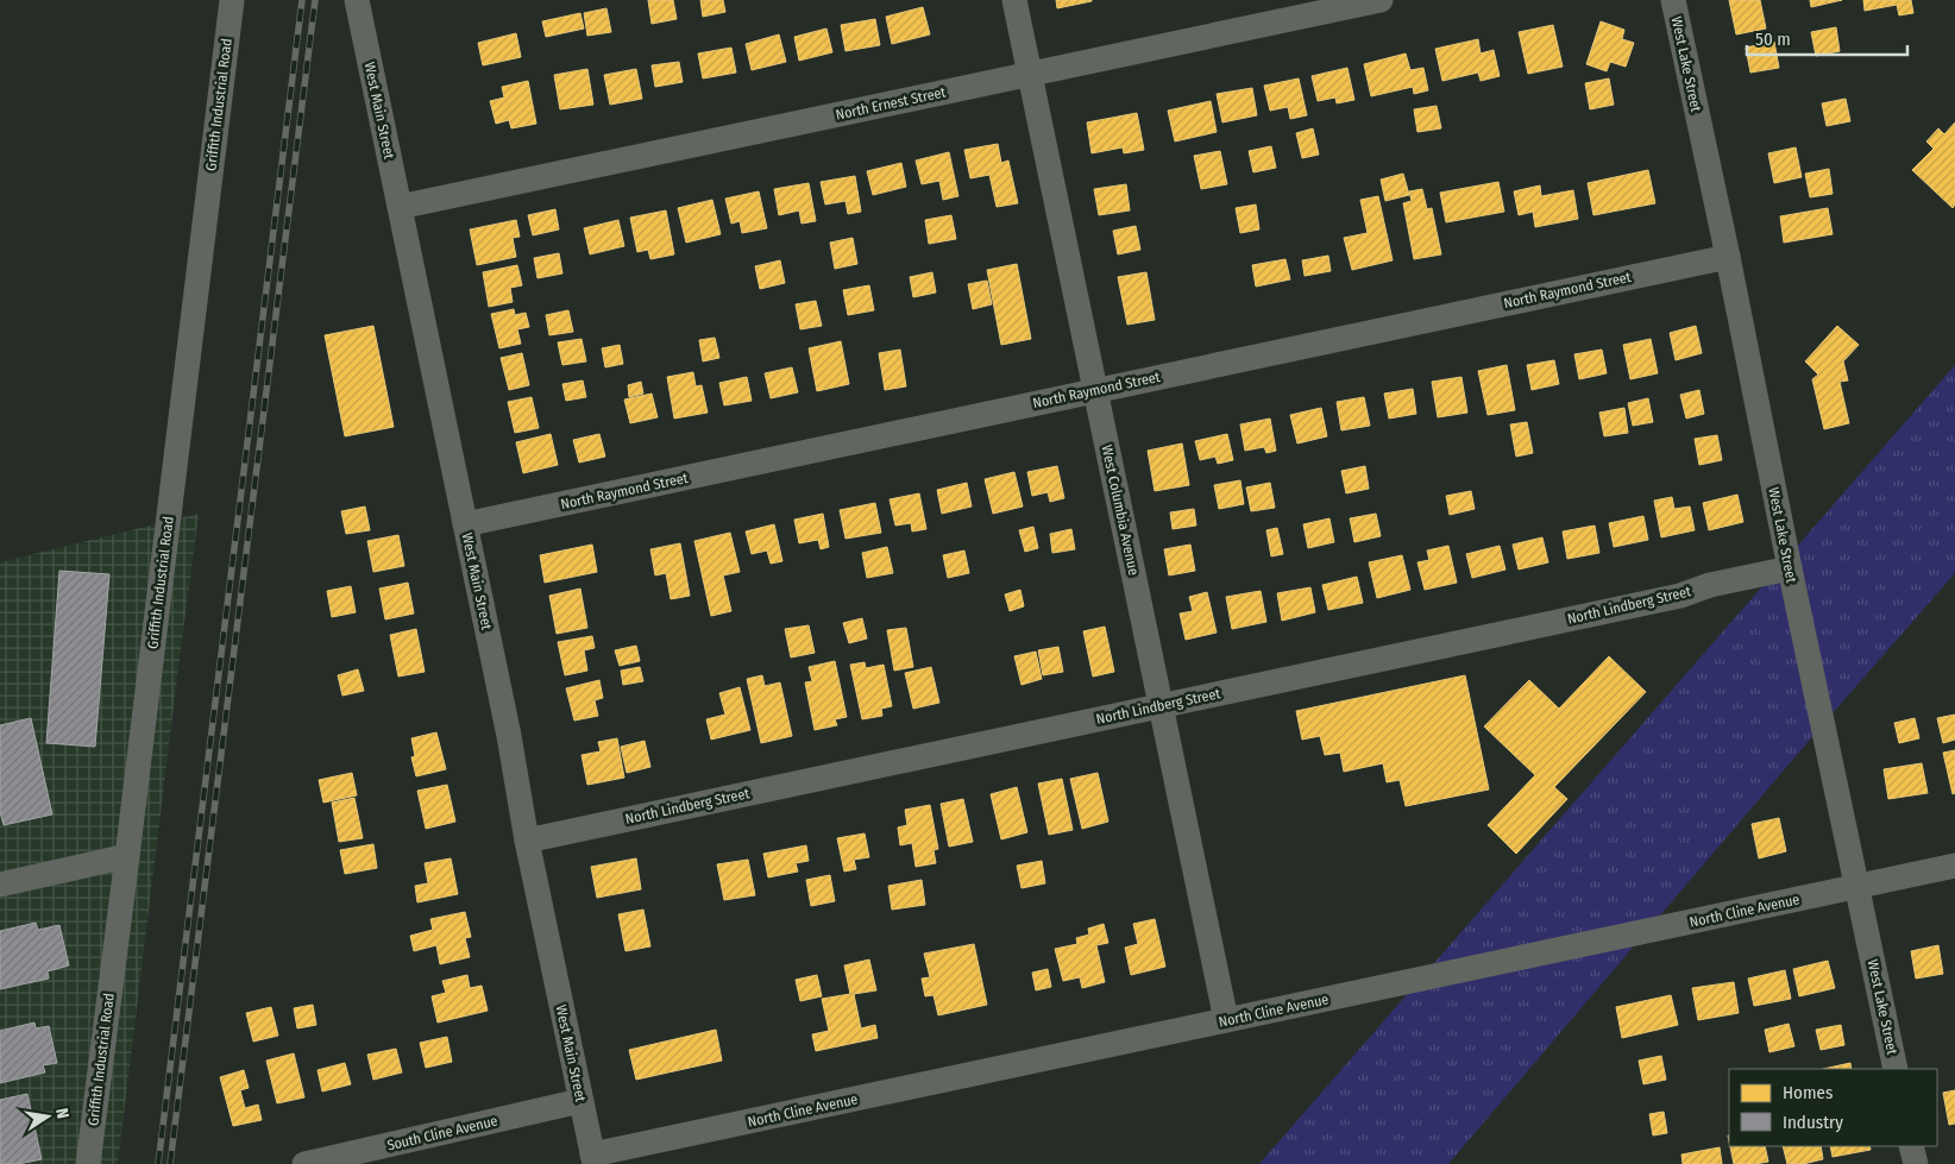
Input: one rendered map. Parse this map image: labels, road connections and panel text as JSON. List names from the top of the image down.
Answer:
{
  "streets": {
    "street": [
      "West Lake Street",
      "North Ernest Street",
      "Griffith Industrial Road",
      "West Main Street",
      "North Raymond Street",
      "West Columbia Avenue",
      "North Lindberg Street",
      "North Cline Avenue",
      "South Cline Avenue"
    ]
  },
  "crossings": [
    ["West Lake Street", "North Raymond Street"],
    ["West Lake Street", "North Lindberg Street"],
    ["West Lake Street", "North Cline Avenue"],
    ["North Ernest Street", "West Main Street"],
    ["North Ernest Street", "West Columbia Avenue"],
    ["West Main Street", "North Raymond Street"],
    ["West Main Street", "North Lindberg Street"],
    ["West Main Street", "North Cline Avenue"],
    ["West Main Street", "South Cline Avenue"],
    ["North Raymond Street", "West Columbia Avenue"],
    ["West Columbia Avenue", "North Lindberg Street"],
    ["West Columbia Avenue", "North Cline Avenue"]
  ],
  "legend": ["Homes", "Industry"],
  "scale_bar": "50 m",
  "north": "right"
}
